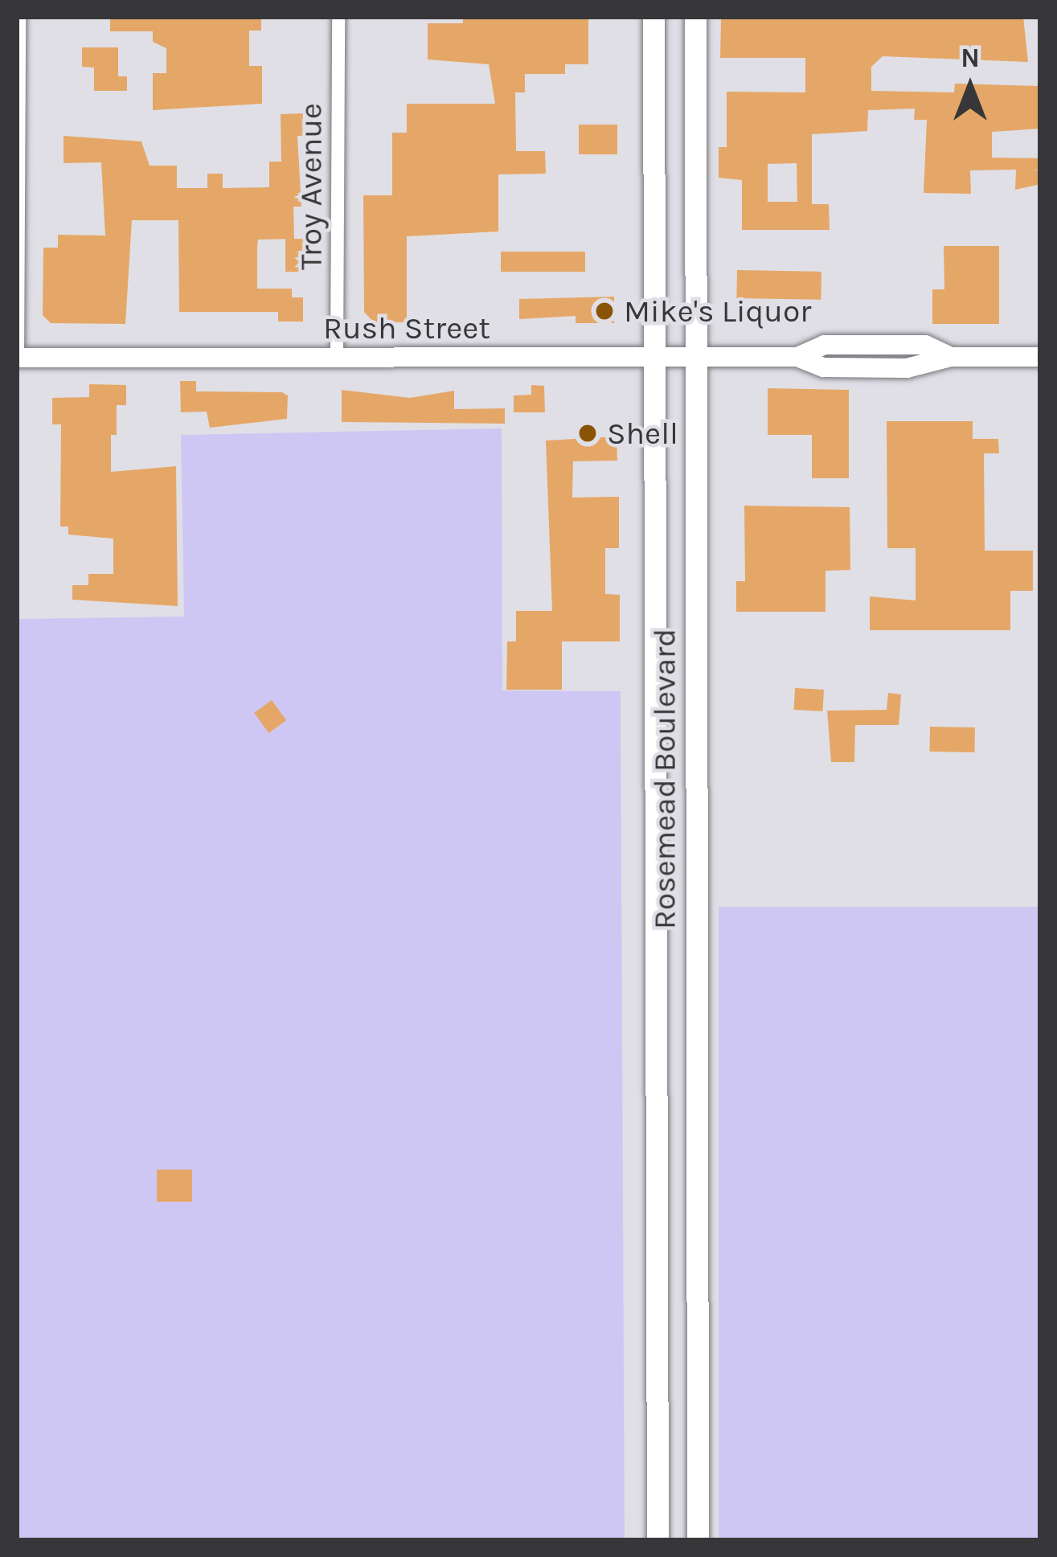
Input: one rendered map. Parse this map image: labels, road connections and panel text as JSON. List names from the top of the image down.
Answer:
{
  "streets": {
    "main road": ["Rosemead Boulevard"],
    "street": ["Troy Avenue", "Rush Street"]
  },
  "crossings": [
    ["Troy Avenue", "Rush Street"],
    ["Rush Street", "Rosemead Boulevard"]
  ],
  "places": ["Mike's Liquor", "Shell"],
  "north": "top"
}
